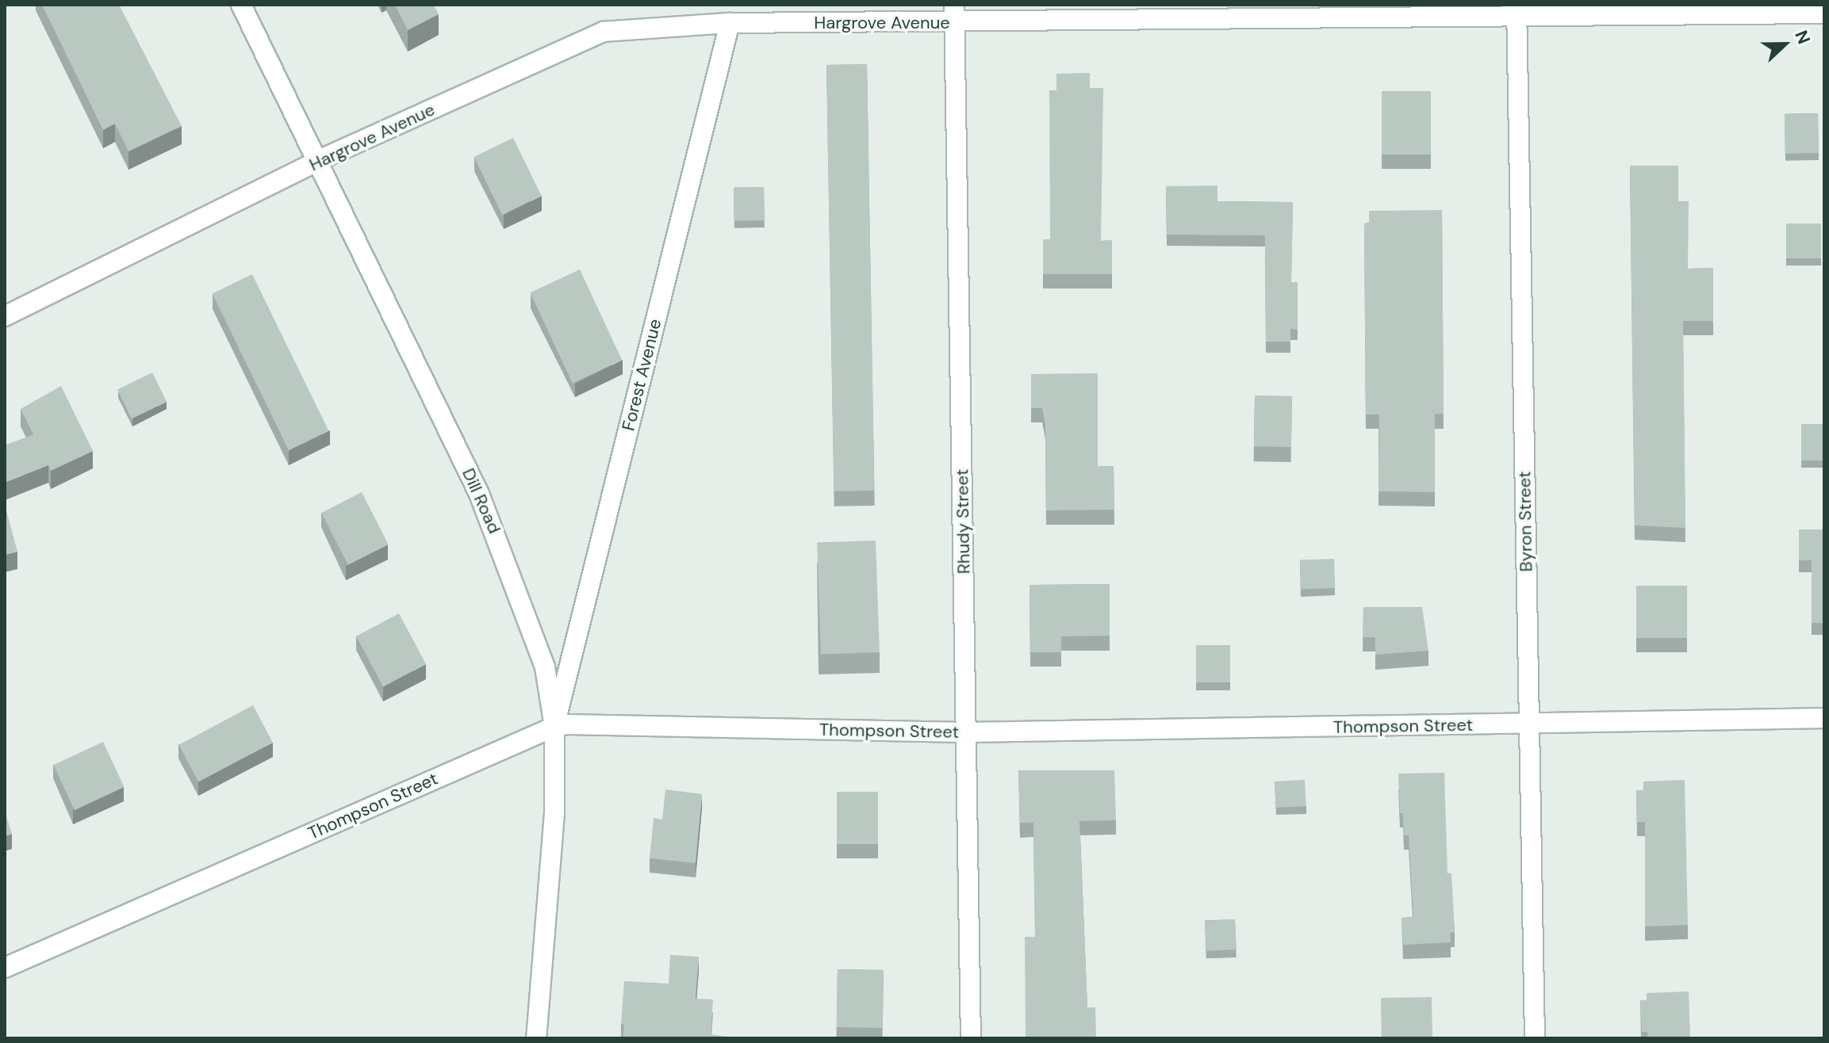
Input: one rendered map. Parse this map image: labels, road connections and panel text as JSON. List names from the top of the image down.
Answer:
{
  "streets": {
    "street": [
      "Hargrove Avenue",
      "Forest Avenue",
      "Dill Road",
      "Rhudy Street",
      "Byron Street",
      "Thompson Street"
    ]
  },
  "crossings": [
    ["Hargrove Avenue", "Forest Avenue"],
    ["Hargrove Avenue", "Dill Road"],
    ["Hargrove Avenue", "Rhudy Street"],
    ["Hargrove Avenue", "Byron Street"],
    ["Forest Avenue", "Dill Road"],
    ["Forest Avenue", "Thompson Street"],
    ["Dill Road", "Thompson Street"],
    ["Rhudy Street", "Thompson Street"],
    ["Byron Street", "Thompson Street"]
  ],
  "north": "right"
}
